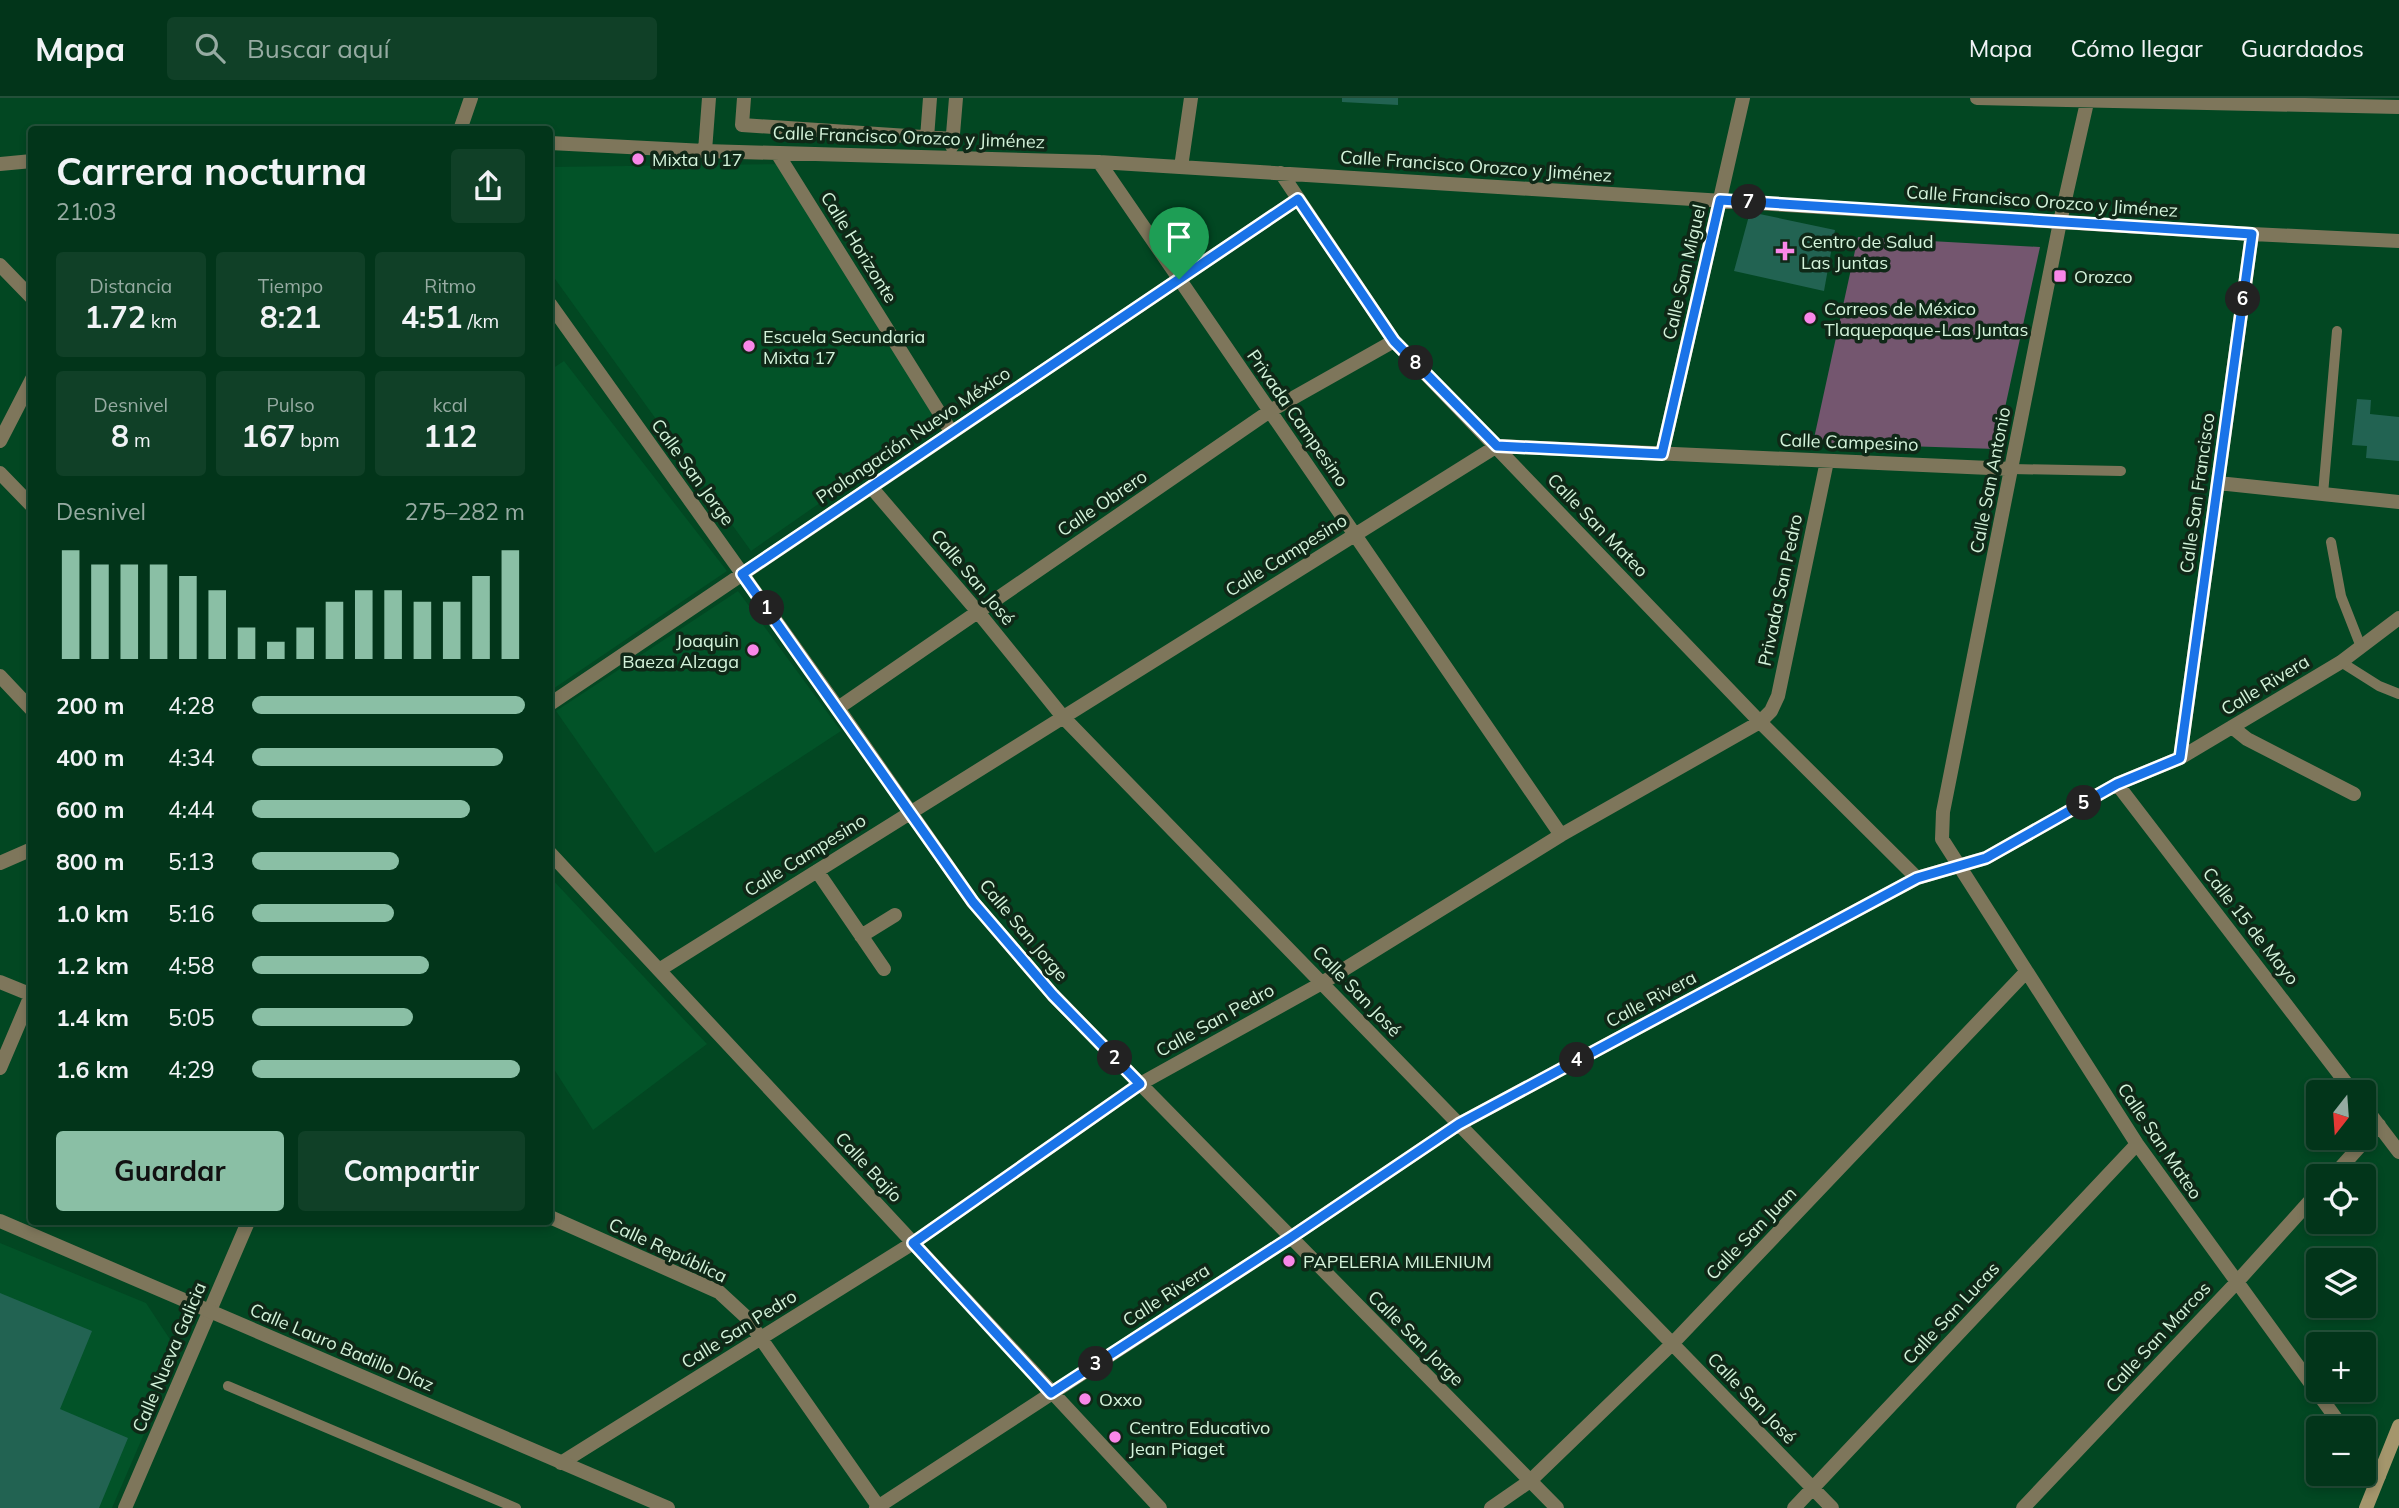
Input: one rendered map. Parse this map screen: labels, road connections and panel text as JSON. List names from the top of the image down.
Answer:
{
  "streets": {
    "street": [
      "Calle Francisco Orozco y Jiménez",
      "Calle Horizonte",
      "Calle San Miguel",
      "Privada Campesino",
      "Prolongación Nuevo México",
      "Calle Campesino",
      "Calle San Jorge",
      "Calle San Antonio",
      "Calle San Francisco",
      "Calle Obrero",
      "Calle San Mateo",
      "Calle San José",
      "Privada San Pedro",
      "Calle Rivera",
      "Calle 15 de Mayo",
      "Calle San Pedro",
      "Calle Bajío",
      "Calle San Juan",
      "Calle República",
      "Calle San Lucas",
      "Calle San Marcos",
      "Calle Lauro Badillo Díaz",
      "Calle Nueva Galicia"
    ]
  },
  "crossings": [
    ["Calle Francisco Orozco y Jiménez", "Calle Horizonte"],
    ["Calle Francisco Orozco y Jiménez", "Calle San Miguel"],
    ["Calle Francisco Orozco y Jiménez", "Privada Campesino"],
    ["Calle Francisco Orozco y Jiménez", "Calle San Antonio"],
    ["Calle Francisco Orozco y Jiménez", "Calle San Francisco"],
    ["Calle Francisco Orozco y Jiménez", "Calle San Mateo"],
    ["Calle Horizonte", "Prolongación Nuevo México"],
    ["Calle San Miguel", "Calle Campesino"],
    ["Privada Campesino", "Prolongación Nuevo México"],
    ["Privada Campesino", "Calle Campesino"],
    ["Privada Campesino", "Calle Obrero"],
    ["Privada Campesino", "Calle San Pedro"],
    ["Prolongación Nuevo México", "Calle San Jorge"],
    ["Prolongación Nuevo México", "Calle San Mateo"],
    ["Prolongación Nuevo México", "Calle San José"],
    ["Calle Campesino", "Calle San Jorge"],
    ["Calle Campesino", "Calle San Antonio"],
    ["Calle Campesino", "Calle San Mateo"],
    ["Calle Campesino", "Calle San José"],
    ["Calle Campesino", "Privada San Pedro"],
    ["Calle Campesino", "Calle Bajío"],
    ["Calle San Jorge", "Calle Obrero"],
    ["Calle San Jorge", "Calle Rivera"],
    ["Calle San Jorge", "Calle San Pedro"],
    ["Calle San Jorge", "Calle San Juan"],
    ["Calle San Antonio", "Calle San Mateo"],
    ["Calle San Antonio", "Calle Rivera"],
    ["Calle San Francisco", "Calle Rivera"],
    ["Calle Obrero", "Calle San Mateo"],
    ["Calle Obrero", "Calle San José"],
    ["Calle San Mateo", "Privada San Pedro"],
    ["Calle San Mateo", "Calle Rivera"],
    ["Calle San Mateo", "Calle San Pedro"],
    ["Calle San Mateo", "Calle San Juan"],
    ["Calle San Mateo", "Calle San Lucas"],
    ["Calle San Mateo", "Calle San Marcos"],
    ["Calle San José", "Calle Rivera"],
    ["Calle San José", "Calle San Pedro"],
    ["Calle San José", "Calle San Juan"],
    ["Calle San José", "Calle San Lucas"],
    ["Privada San Pedro", "Calle San Pedro"],
    ["Calle Rivera", "Calle 15 de Mayo"],
    ["Calle Rivera", "Calle Bajío"],
    ["Calle Rivera", "Calle República"],
    ["Calle San Pedro", "Calle Bajío"],
    ["Calle San Pedro", "Calle República"],
    ["Calle San Pedro", "Calle Lauro Badillo Díaz"],
    ["Calle Lauro Badillo Díaz", "Calle Nueva Galicia"]
  ],
  "places": {
    "other": [
      "Mixta U 17",
      "Correos de México Tlaquepaque-Las Juntas",
      "Escuela Secundaria Mixta 17",
      "Joaquin Baeza Alzaga",
      "PAPELERIA MILENIUM",
      "Oxxo",
      "Centro Educativo Jean Piaget"
    ],
    "health": ["Centro de Salud Las Juntas"],
    "transit": ["Orozco"]
  },
  "north": "bottom",
  "page": {
    "header": "Mapa",
    "search": "Buscar aquí",
    "nav": ["Mapa", "Cómo llegar", "Guardados"],
    "heading": ["Carrera nocturna", "21:03"],
    "pins": [
      "7",
      "6",
      "8",
      "1",
      "5",
      "2",
      "4",
      "3"
    ],
    "stats": [
      ["Distancia", "1.72 km"],
      ["Tiempo", "8:21"],
      ["Ritmo", "4:51 /km"],
      ["Desnivel", "8 m"],
      ["Pulso", "167 bpm"],
      ["kcal", "112"]
    ],
    "chart": ["Desnivel", "275–282 m"],
    "list": [
      {
        "name": "200 m",
        "note": "4:28"
      },
      {
        "name": "400 m",
        "note": "4:34"
      },
      {
        "name": "600 m",
        "note": "4:44"
      },
      {
        "name": "800 m",
        "note": "5:13"
      },
      {
        "name": "1.0 km",
        "note": "5:16"
      },
      {
        "name": "1.2 km",
        "note": "4:58"
      },
      {
        "name": "1.4 km",
        "note": "5:05"
      },
      {
        "name": "1.6 km",
        "note": "4:29"
      }
    ],
    "map_buttons": ["+", "−"],
    "buttons": ["Guardar", "Compartir"]
  }
}
